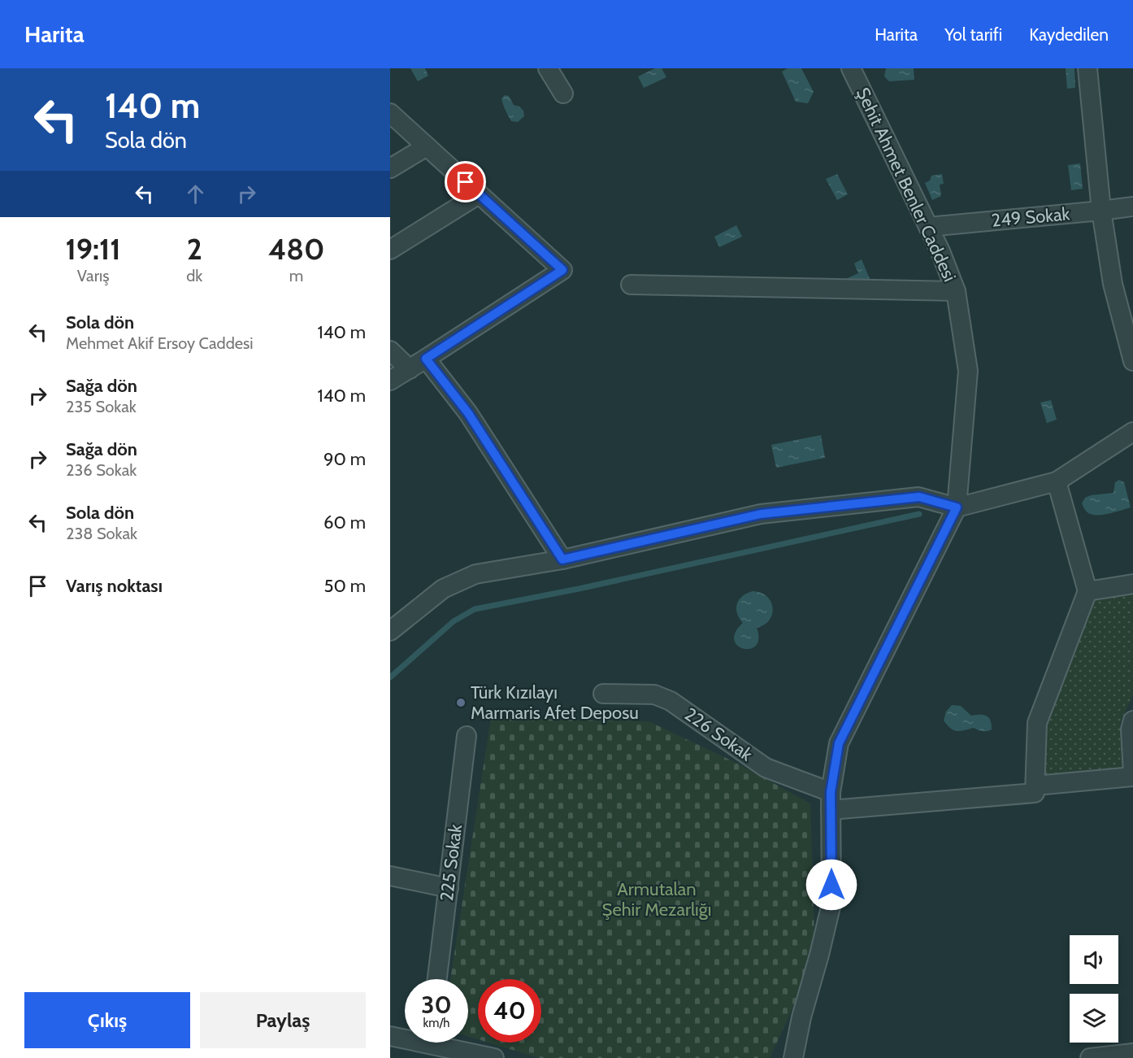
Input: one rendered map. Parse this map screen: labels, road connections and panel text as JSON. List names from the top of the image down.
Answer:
{
  "streets": {
    "street": [
      "Şehit Ahmet Benler Caddesi",
      "249 Sokak",
      "226 Sokak",
      "225 Sokak"
    ]
  },
  "crossings": [
    ["Şehit Ahmet Benler Caddesi", "249 Sokak"],
    ["Şehit Ahmet Benler Caddesi", "226 Sokak"]
  ],
  "parks": ["Armutalan Şehir Mezarlığı"],
  "places": ["Türk Kızılayı Marmaris Afet Deposu"],
  "page": {
    "header": "Harita",
    "nav": ["Harita", "Yol tarifi", "Kaydedilen"],
    "turn": ["140 m", "Sola dön"],
    "eta": [
      "19:11",
      "Varış",
      "2",
      "dk",
      "480",
      "m"
    ],
    "list": [
      {
        "name": "Sola dön",
        "note": "Mehmet Akif Ersoy Caddesi",
        "value": "140 m"
      },
      {
        "name": "Sağa dön",
        "note": "235 Sokak",
        "value": "140 m"
      },
      {
        "name": "Sağa dön",
        "note": "236 Sokak",
        "value": "90 m"
      },
      {
        "name": "Sola dön",
        "note": "238 Sokak",
        "value": "60 m"
      },
      {
        "name": "Varış noktası",
        "value": "50 m"
      }
    ],
    "speed": "30 km/h",
    "limit": "40",
    "buttons": ["Çıkış", "Paylaş"]
  }
}
